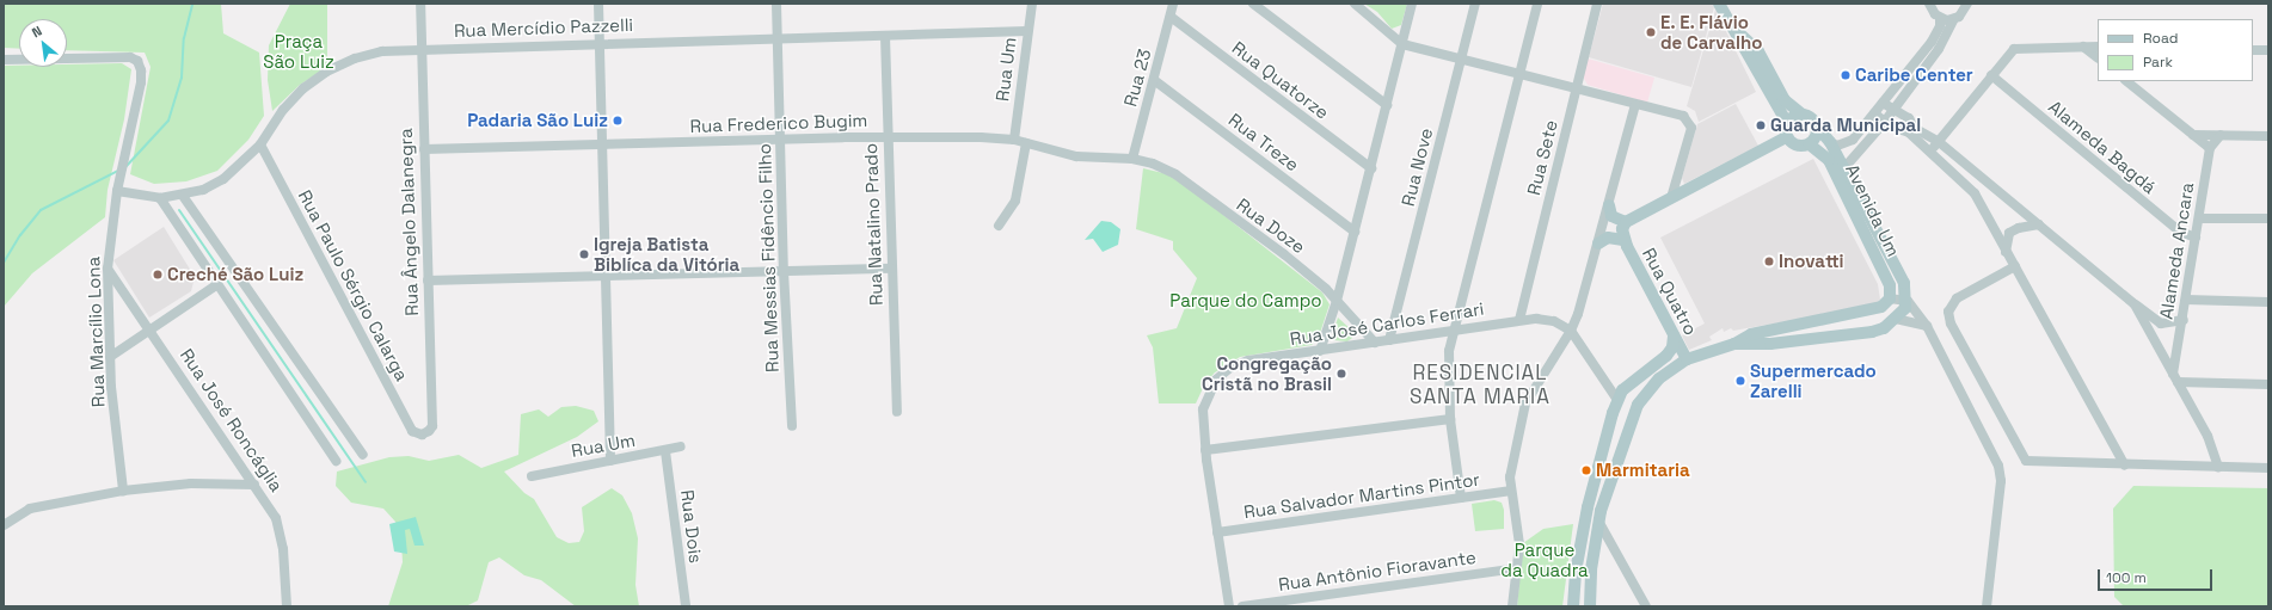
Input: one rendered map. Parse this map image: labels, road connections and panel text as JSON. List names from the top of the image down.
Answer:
{
  "streets": {
    "main road": ["Avenida Um", "Rua Quatro"],
    "street": [
      "Rua Mercídio Pazzelli",
      "Rua Um",
      "Rua 23",
      "Rua Quatorze",
      "Rua Frederico Bugim",
      "Rua Treze",
      "Alameda Bagdá",
      "Rua Sete",
      "Rua Nove",
      "Rua Ângelo Dalanegra",
      "Rua Natalino Prado",
      "Rua Doze",
      "Alameda Ancara",
      "Rua Messias Fidêncio Filho",
      "Rua Paulo Sérgio Calarga",
      "Rua José Carlos Ferrari",
      "Rua Marcílio Lona",
      "Rua José Roncáglia",
      "Rua Salvador Martins Pintor",
      "Rua Dois",
      "Rua Antônio Fioravante"
    ]
  },
  "crossings": [
    ["Rua Mercídio Pazzelli", "Rua Um"],
    ["Rua Mercídio Pazzelli", "Rua Ângelo Dalanegra"],
    ["Rua Mercídio Pazzelli", "Rua Natalino Prado"],
    ["Rua Mercídio Pazzelli", "Rua Messias Fidêncio Filho"],
    ["Rua Mercídio Pazzelli", "Rua Paulo Sérgio Calarga"],
    ["Rua Mercídio Pazzelli", "Rua Marcílio Lona"],
    ["Rua Um", "Rua Frederico Bugim"],
    ["Rua Um", "Rua Dois"],
    ["Rua 23", "Rua Quatorze"],
    ["Rua 23", "Rua Frederico Bugim"],
    ["Rua 23", "Rua Treze"],
    ["Rua 23", "Rua Doze"],
    ["Rua Frederico Bugim", "Rua Ângelo Dalanegra"],
    ["Rua Frederico Bugim", "Rua Natalino Prado"],
    ["Rua Frederico Bugim", "Rua Doze"],
    ["Rua Frederico Bugim", "Rua Messias Fidêncio Filho"],
    ["Alameda Bagdá", "Alameda Ancara"],
    ["Rua Sete", "Rua José Carlos Ferrari"],
    ["Rua Nove", "Rua José Carlos Ferrari"],
    ["Rua Ângelo Dalanegra", "Rua Paulo Sérgio Calarga"],
    ["Rua Doze", "Rua José Carlos Ferrari"],
    ["Rua José Carlos Ferrari", "Rua Salvador Martins Pintor"],
    ["Rua Marcílio Lona", "Rua José Roncáglia"]
  ],
  "districts": ["RESIDENCIAL SANTA MARIA"],
  "parks": ["Praça São Luiz", "Parque do Campo", "Parque da Quadra"],
  "places": [
    "E. E. Flávio de Carvalho",
    "Caribe Center",
    "Padaria São Luiz",
    "Guarda Municipal",
    "Igreja Batista Biblíca da Vitória",
    "Inovatti",
    "Creché São Luiz",
    "Congregação Cristã no Brasil",
    "Supermercado Zarelli",
    "Marmitaria"
  ],
  "legend": ["Road", "Park"],
  "scale_bar": "100 m",
  "north": "top left"
}
